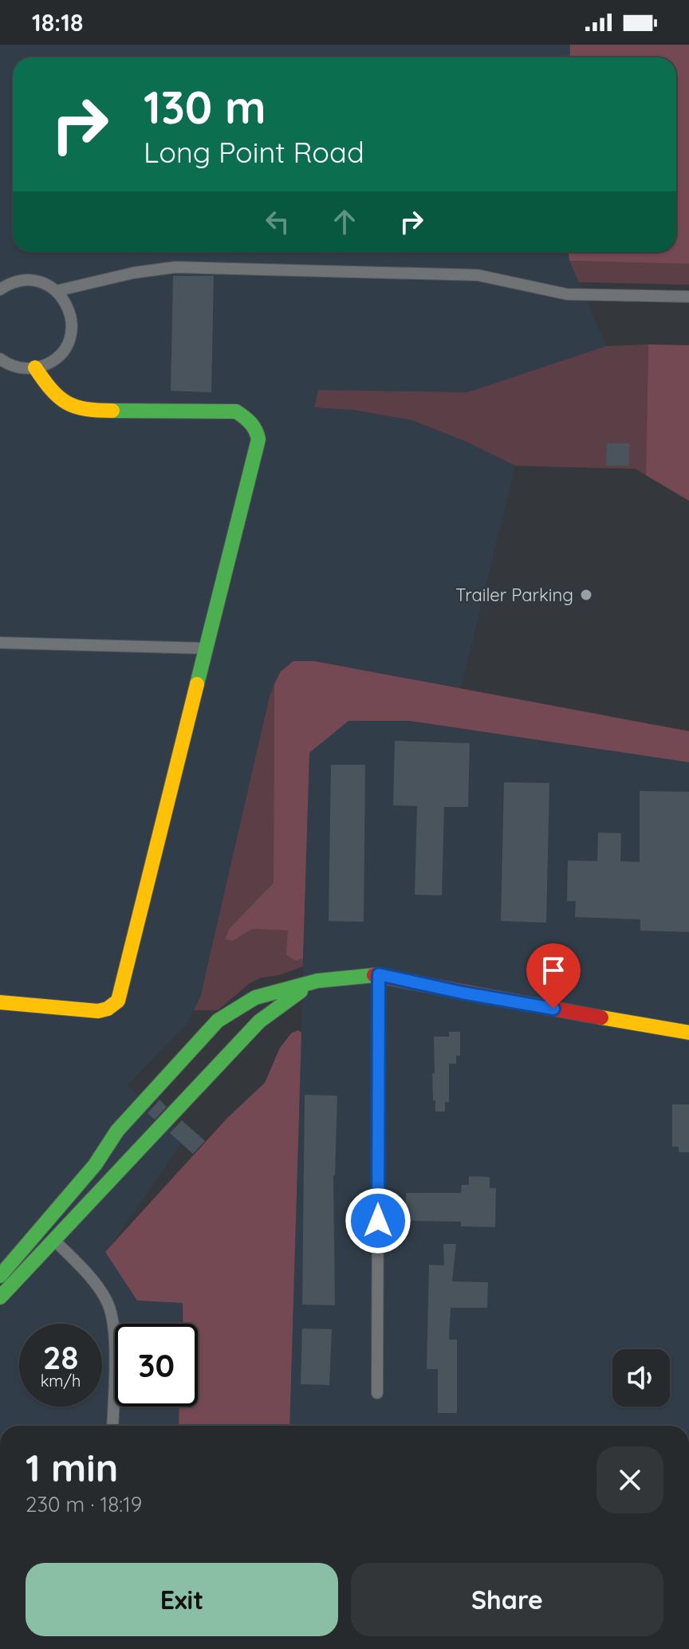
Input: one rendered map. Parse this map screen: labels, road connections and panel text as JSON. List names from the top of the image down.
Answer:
{
  "places": ["Trailer Parking"],
  "page": {
    "status": "18:18",
    "turn": ["130 m", "Long Point Road"],
    "speed": "28 km/h",
    "limit": "30",
    "heading": ["1 min", "230 m · 18:19"],
    "buttons": ["Exit", "Share"]
  }
}
